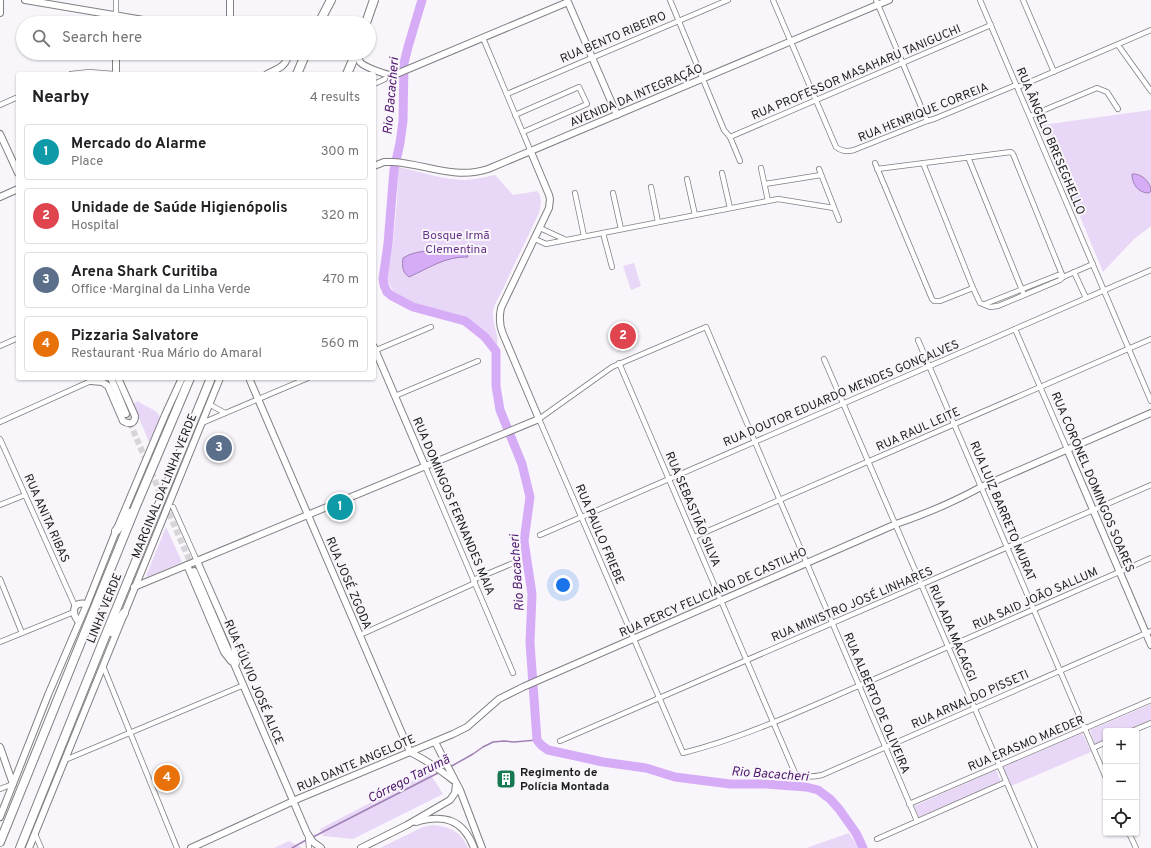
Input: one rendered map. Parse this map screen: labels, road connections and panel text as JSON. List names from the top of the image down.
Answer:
{
  "streets": {
    "highway": ["LINHA VERDE"],
    "main road": [
      "AVENIDA DA INTEGRAÇÃO",
      "RUA CORONEL DOMINGOS SOARES",
      "MARGINAL DA LINHA VERDE",
      "RUA DOMINGOS FERNANDES MAIA",
      "RUA PAULO FRIEBE",
      "RUA JOSÉ ZGODA",
      "RUA PERCY FELICIANO DE CASTILHO",
      "RUA FÚLVIO JOSÉ ALICE",
      "RUA DANTE ANGELOTE"
    ],
    "street": [
      "RUA BENTO RIBEIRO",
      "RUA PROFESSOR MASAHARU TANIGUCHI",
      "RUA HENRIQUE CORREIA",
      "RUA ÂNGELO BRESEGHELLO",
      "RUA DOUTOR EDUARDO MENDES GONÇALVES",
      "RUA RAUL LEITE",
      "RUA SEBASTIÃO SILVA",
      "RUA LUIZ BARRETO MURAT",
      "RUA ANITA RIBAS",
      "RUA SAID JOÃO SALLUM",
      "RUA MINISTRO JOSÉ LINHARES",
      "RUA ADA MACAGGI",
      "RUA ARNALDO PISSETI",
      "RUA ALBERTO DE OLIVEIRA",
      "RUA ERASMO MAEDER"
    ]
  },
  "crossings": [
    ["RUA PROFESSOR MASAHARU TANIGUCHI", "RUA HENRIQUE CORREIA"],
    ["RUA PROFESSOR MASAHARU TANIGUCHI", "RUA ÂNGELO BRESEGHELLO"],
    ["RUA HENRIQUE CORREIA", "RUA ÂNGELO BRESEGHELLO"],
    ["RUA ÂNGELO BRESEGHELLO", "RUA DOUTOR EDUARDO MENDES GONÇALVES"],
    ["RUA ÂNGELO BRESEGHELLO", "RUA RAUL LEITE"],
    ["RUA DOUTOR EDUARDO MENDES GONÇALVES", "RUA CORONEL DOMINGOS SOARES"],
    ["RUA DOUTOR EDUARDO MENDES GONÇALVES", "RUA SEBASTIÃO SILVA"],
    ["RUA DOUTOR EDUARDO MENDES GONÇALVES", "RUA LUIZ BARRETO MURAT"],
    ["RUA DOUTOR EDUARDO MENDES GONÇALVES", "RUA PAULO FRIEBE"],
    ["RUA DOUTOR EDUARDO MENDES GONÇALVES", "RUA ADA MACAGGI"],
    ["RUA DOUTOR EDUARDO MENDES GONÇALVES", "RUA ALBERTO DE OLIVEIRA"],
    ["RUA RAUL LEITE", "RUA CORONEL DOMINGOS SOARES"],
    ["RUA RAUL LEITE", "RUA SEBASTIÃO SILVA"],
    ["RUA RAUL LEITE", "RUA LUIZ BARRETO MURAT"],
    ["RUA RAUL LEITE", "RUA ADA MACAGGI"],
    ["RUA RAUL LEITE", "RUA ALBERTO DE OLIVEIRA"],
    ["RUA CORONEL DOMINGOS SOARES", "RUA PERCY FELICIANO DE CASTILHO"],
    ["RUA CORONEL DOMINGOS SOARES", "RUA SAID JOÃO SALLUM"],
    ["RUA CORONEL DOMINGOS SOARES", "RUA MINISTRO JOSÉ LINHARES"],
    ["RUA CORONEL DOMINGOS SOARES", "RUA ARNALDO PISSETI"],
    ["RUA SEBASTIÃO SILVA", "RUA PERCY FELICIANO DE CASTILHO"],
    ["RUA SEBASTIÃO SILVA", "RUA SAID JOÃO SALLUM"],
    ["RUA SEBASTIÃO SILVA", "RUA MINISTRO JOSÉ LINHARES"],
    ["RUA SEBASTIÃO SILVA", "RUA ARNALDO PISSETI"],
    ["RUA SEBASTIÃO SILVA", "RUA ALBERTO DE OLIVEIRA"],
    ["RUA LUIZ BARRETO MURAT", "RUA PERCY FELICIANO DE CASTILHO"],
    ["RUA LUIZ BARRETO MURAT", "RUA SAID JOÃO SALLUM"],
    ["RUA LUIZ BARRETO MURAT", "RUA MINISTRO JOSÉ LINHARES"],
    ["RUA LUIZ BARRETO MURAT", "RUA ARNALDO PISSETI"],
    ["RUA LUIZ BARRETO MURAT", "RUA ERASMO MAEDER"],
    ["RUA PAULO FRIEBE", "RUA PERCY FELICIANO DE CASTILHO"],
    ["RUA PAULO FRIEBE", "RUA SAID JOÃO SALLUM"],
    ["RUA PAULO FRIEBE", "RUA MINISTRO JOSÉ LINHARES"],
    ["RUA JOSÉ ZGODA", "RUA DANTE ANGELOTE"],
    ["RUA PERCY FELICIANO DE CASTILHO", "RUA ADA MACAGGI"],
    ["RUA PERCY FELICIANO DE CASTILHO", "RUA ALBERTO DE OLIVEIRA"],
    ["RUA PERCY FELICIANO DE CASTILHO", "RUA DANTE ANGELOTE"],
    ["RUA SAID JOÃO SALLUM", "RUA ADA MACAGGI"],
    ["RUA SAID JOÃO SALLUM", "RUA ALBERTO DE OLIVEIRA"],
    ["RUA MINISTRO JOSÉ LINHARES", "RUA ADA MACAGGI"],
    ["RUA MINISTRO JOSÉ LINHARES", "RUA ALBERTO DE OLIVEIRA"],
    ["RUA ADA MACAGGI", "RUA ARNALDO PISSETI"],
    ["RUA ADA MACAGGI", "RUA ERASMO MAEDER"],
    ["RUA FÚLVIO JOSÉ ALICE", "RUA DANTE ANGELOTE"],
    ["RUA ARNALDO PISSETI", "RUA ALBERTO DE OLIVEIRA"],
    ["RUA ALBERTO DE OLIVEIRA", "RUA ERASMO MAEDER"]
  ],
  "water": ["Rio Bacacheri", "Córrego Tarumã"],
  "parks": ["Bosque Irmã Clementina"],
  "places": {
    "building": ["Regimento de Polícia Montada"]
  },
  "page": {
    "search": "Search here",
    "heading": ["Nearby", "4 results"],
    "list": [
      {
        "mark": "1",
        "name": "Mercado do Alarme",
        "note": "Place",
        "value": "300 m"
      },
      {
        "mark": "2",
        "name": "Unidade de Saúde Higienópolis",
        "note": "Hospital",
        "value": "320 m"
      },
      {
        "mark": "3",
        "name": "Arena Shark Curitiba",
        "note": "Office · Marginal da Linha Verde",
        "value": "470 m"
      },
      {
        "mark": "4",
        "name": "Pizzaria Salvatore",
        "note": "Restaurant · Rua Mário do Amaral",
        "value": "560 m"
      }
    ],
    "pins": [
      "2",
      "3",
      "1",
      "4"
    ],
    "map_buttons": ["+", "−"]
  }
}
